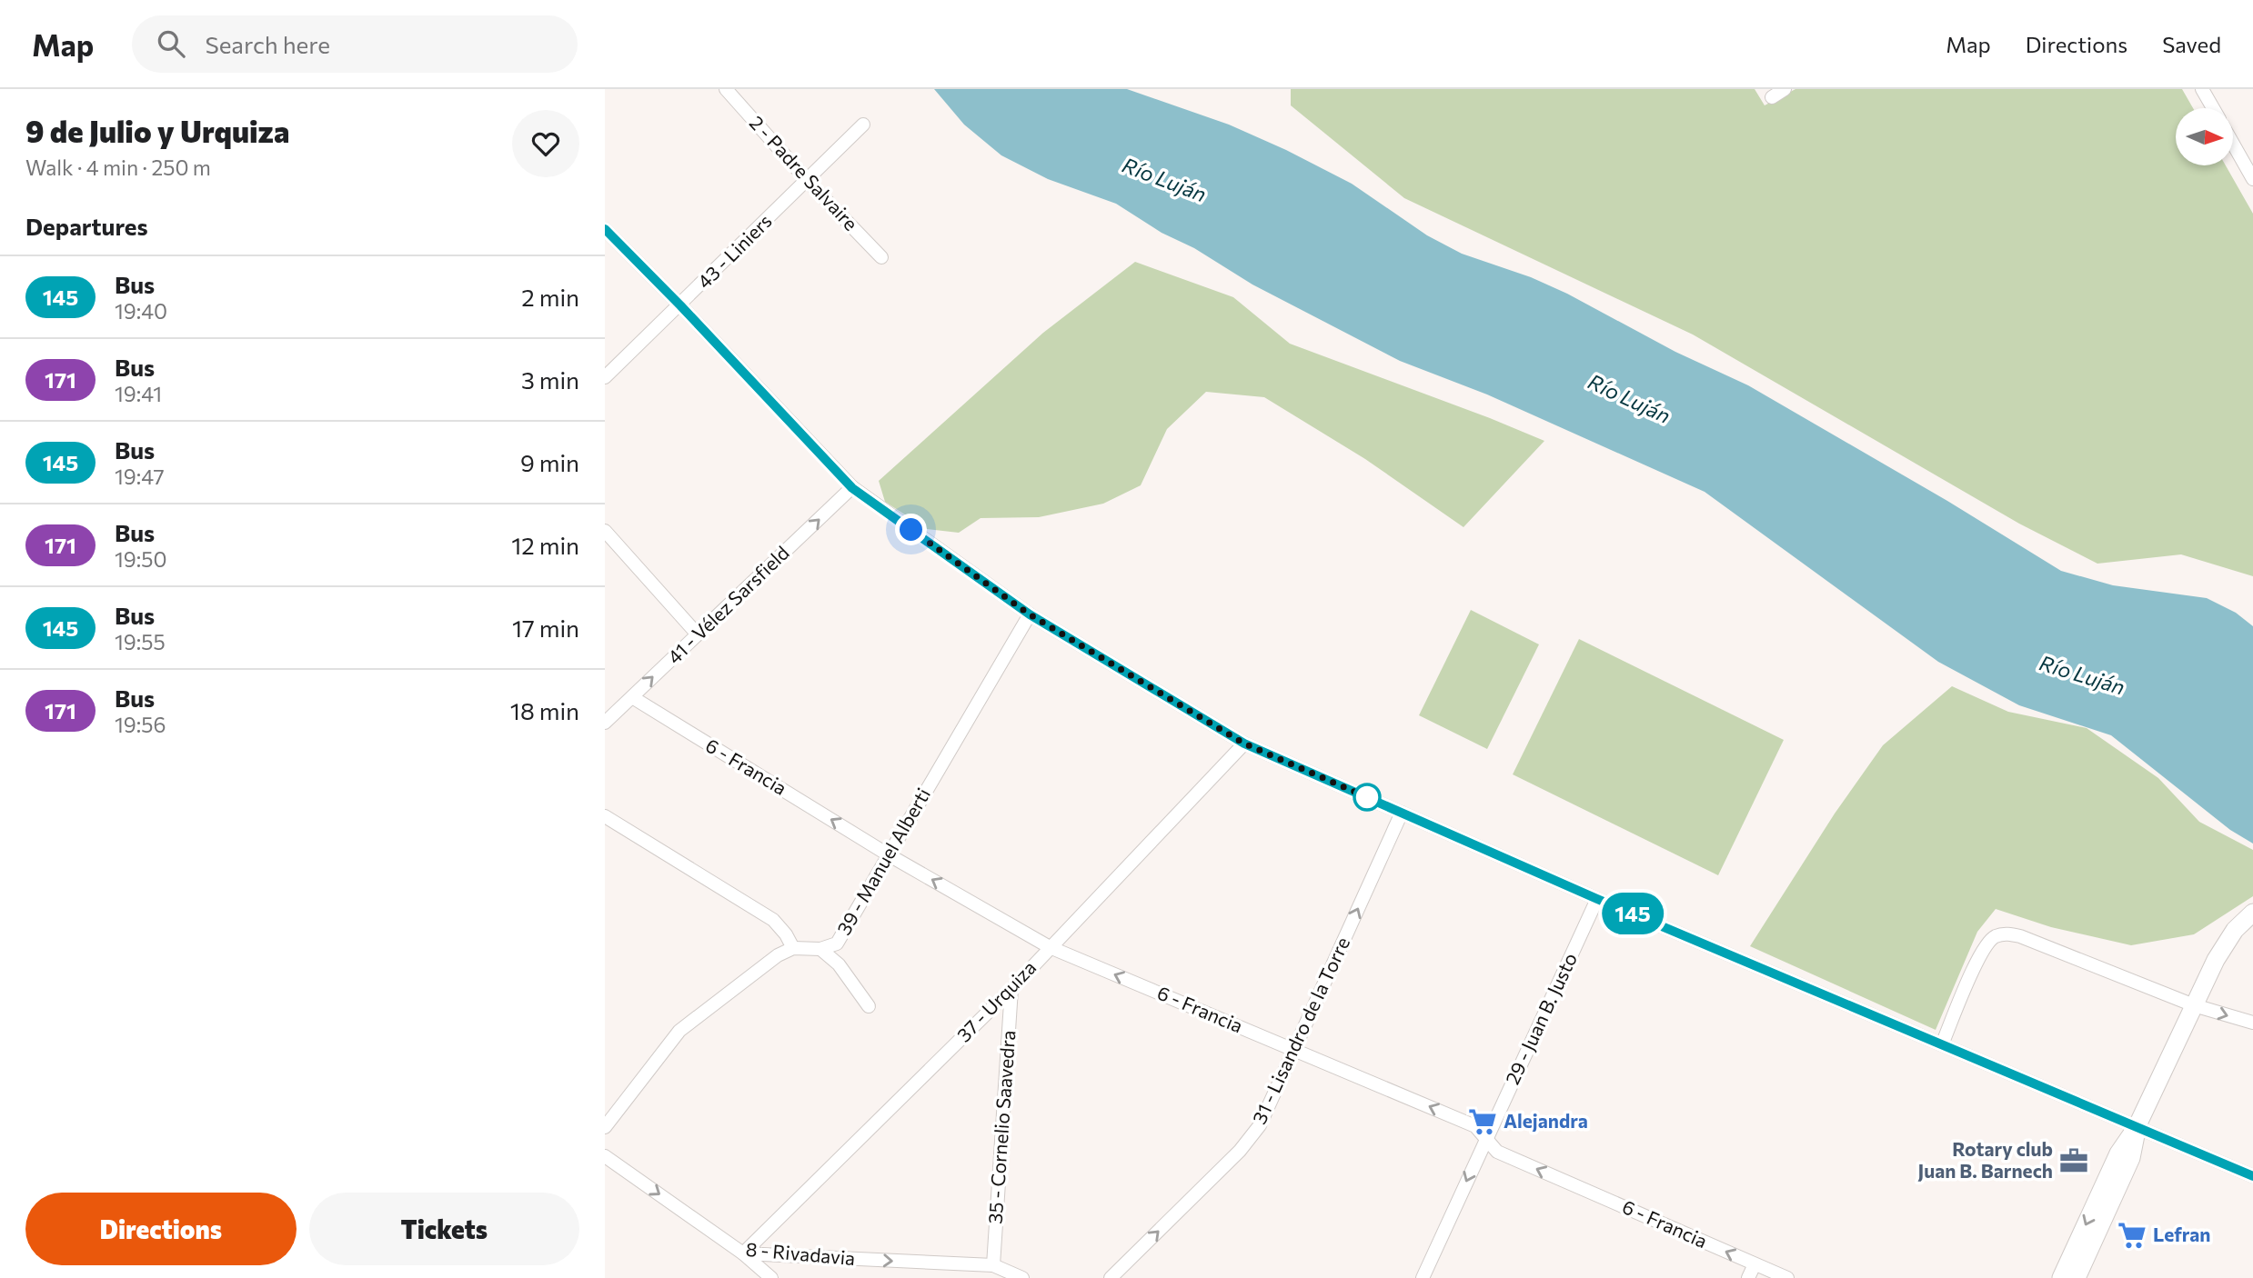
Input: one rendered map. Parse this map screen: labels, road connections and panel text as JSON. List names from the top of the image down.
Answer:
{
  "streets": {
    "street": [
      "2 - Padre Salvaire",
      "43 - Liniers",
      "41 - Vélez Sarsfield",
      "6 - Francia",
      "39 - Manuel Alberti",
      "37 - Urquiza",
      "29 - Juan B. Justo",
      "31 - Lisandro de la Torre",
      "35 - Cornelio Saavedra",
      "8 - Rivadavia"
    ]
  },
  "crossings": [
    ["2 - Padre Salvaire", "43 - Liniers"],
    ["41 - Vélez Sarsfield", "6 - Francia"],
    ["6 - Francia", "39 - Manuel Alberti"],
    ["6 - Francia", "37 - Urquiza"],
    ["6 - Francia", "29 - Juan B. Justo"],
    ["6 - Francia", "31 - Lisandro de la Torre"],
    ["37 - Urquiza", "35 - Cornelio Saavedra"],
    ["37 - Urquiza", "8 - Rivadavia"],
    ["35 - Cornelio Saavedra", "8 - Rivadavia"]
  ],
  "one_way": [
    "41 - Vélez Sarsfield",
    "6 - Francia",
    "29 - Juan B. Justo",
    "31 - Lisandro de la Torre",
    "8 - Rivadavia"
  ],
  "water": ["Río Luján"],
  "places": {
    "supermarket": ["Alejandra", "Lefran"],
    "office": ["Rotary club Juan B. Barnech"]
  },
  "lines": ["bus line 145"],
  "north": "right",
  "page": {
    "header": "Map",
    "search": "Search here",
    "nav": ["Map", "Directions", "Saved"],
    "heading": [
      ["9 de Julio y Urquiza", "Walk · 4 min · 250 m"],
      "Departures"
    ],
    "on_map": "145",
    "list": [
      {
        "mark": "145",
        "name": "Bus",
        "note": "19:40",
        "value": "2 min"
      },
      {
        "mark": "171",
        "name": "Bus",
        "note": "19:41",
        "value": "3 min"
      },
      {
        "mark": "145",
        "name": "Bus",
        "note": "19:47",
        "value": "9 min"
      },
      {
        "mark": "171",
        "name": "Bus",
        "note": "19:50",
        "value": "12 min"
      },
      {
        "mark": "145",
        "name": "Bus",
        "note": "19:55",
        "value": "17 min"
      },
      {
        "mark": "171",
        "name": "Bus",
        "note": "19:56",
        "value": "18 min"
      }
    ],
    "buttons": ["Directions", "Tickets"]
  }
}
